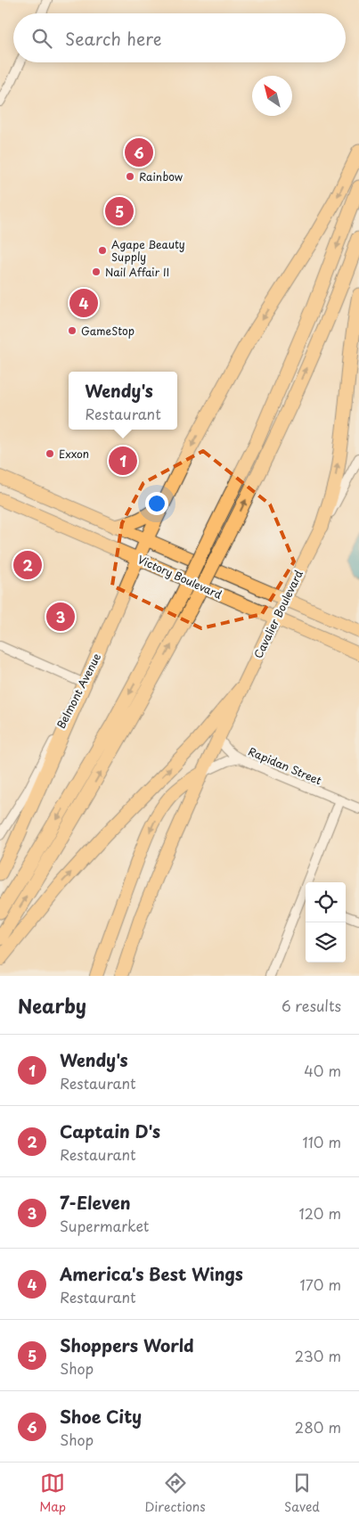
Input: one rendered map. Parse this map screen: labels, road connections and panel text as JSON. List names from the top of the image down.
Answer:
{
  "streets": {
    "main road": ["Victory Boulevard", "Cavalier Boulevard", "Belmont Avenue"],
    "street": ["Rapidan Street"]
  },
  "crossings": [
    ["Victory Boulevard", "Cavalier Boulevard"],
    ["Victory Boulevard", "Belmont Avenue"],
    ["Cavalier Boulevard", "Rapidan Street"]
  ],
  "places": [
    "Rainbow",
    "Agape Beauty Supply",
    "Nail Affair II",
    "GameStop",
    "Exxon"
  ],
  "north": "top left",
  "page": {
    "search": "Search here",
    "pins": [
      "6",
      "5",
      "4",
      "1",
      "2",
      "3"
    ],
    "popup": ["Wendy's", "Restaurant"],
    "heading": ["Nearby", "6 results"],
    "list": [
      {
        "mark": "1",
        "name": "Wendy's",
        "note": "Restaurant",
        "value": "40 m"
      },
      {
        "mark": "2",
        "name": "Captain D's",
        "note": "Restaurant",
        "value": "110 m"
      },
      {
        "mark": "3",
        "name": "7-Eleven",
        "note": "Supermarket",
        "value": "120 m"
      },
      {
        "mark": "4",
        "name": "America's Best Wings",
        "note": "Restaurant",
        "value": "170 m"
      },
      {
        "mark": "5",
        "name": "Shoppers World",
        "note": "Shop",
        "value": "230 m"
      },
      {
        "mark": "6",
        "name": "Shoe City",
        "note": "Shop",
        "value": "280 m"
      }
    ],
    "nav": ["Map", "Directions", "Saved"]
  }
}
